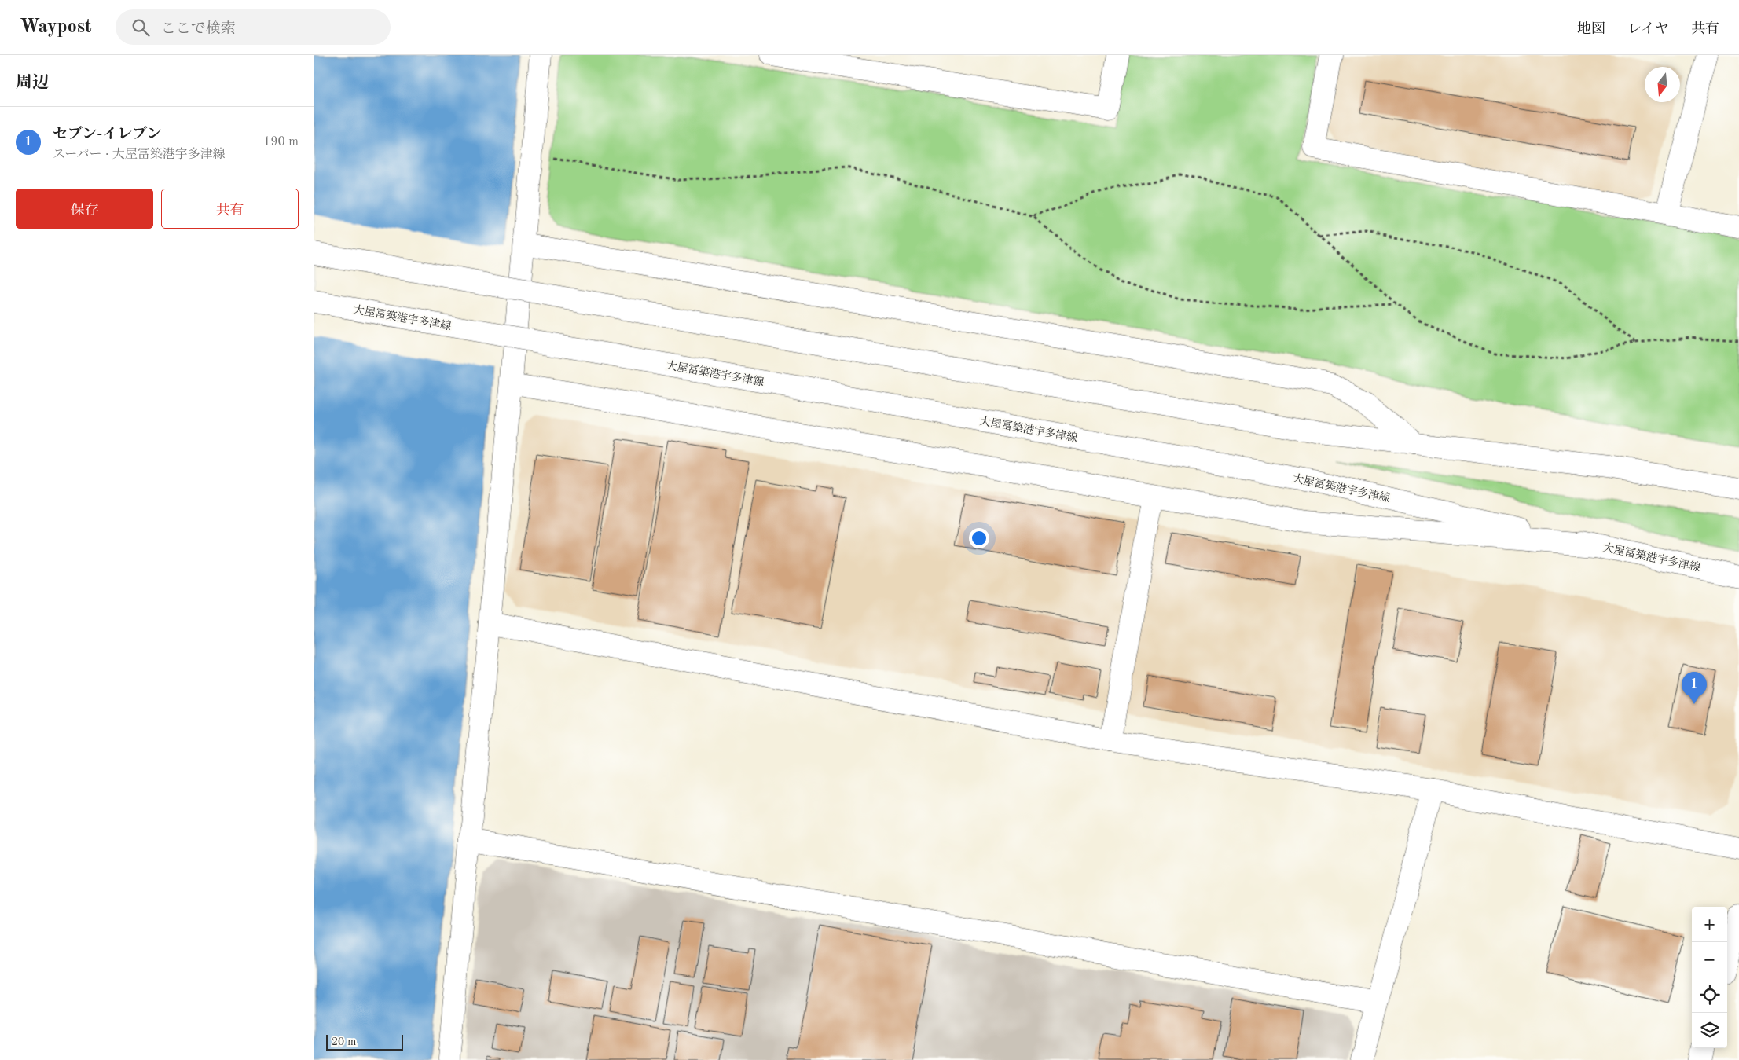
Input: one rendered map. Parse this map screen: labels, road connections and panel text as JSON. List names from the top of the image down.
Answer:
{
  "streets": {
    "main road": ["大屋冨築港宇多津線"]
  },
  "scale_bar": "20 m",
  "north": "bottom",
  "page": {
    "header": "Waypost",
    "search": "ここで検索",
    "nav": ["地図", "レイヤ", "共有"],
    "heading": "周辺",
    "list": [
      {
        "mark": "1",
        "name": "セブン-イレブン",
        "note": "スーパー · 大屋冨築港宇多津線",
        "value": "190 m"
      }
    ],
    "buttons": ["保存", "共有"],
    "pins": "1",
    "map_buttons": ["+", "−"],
    "scale": "20 m"
  }
}
